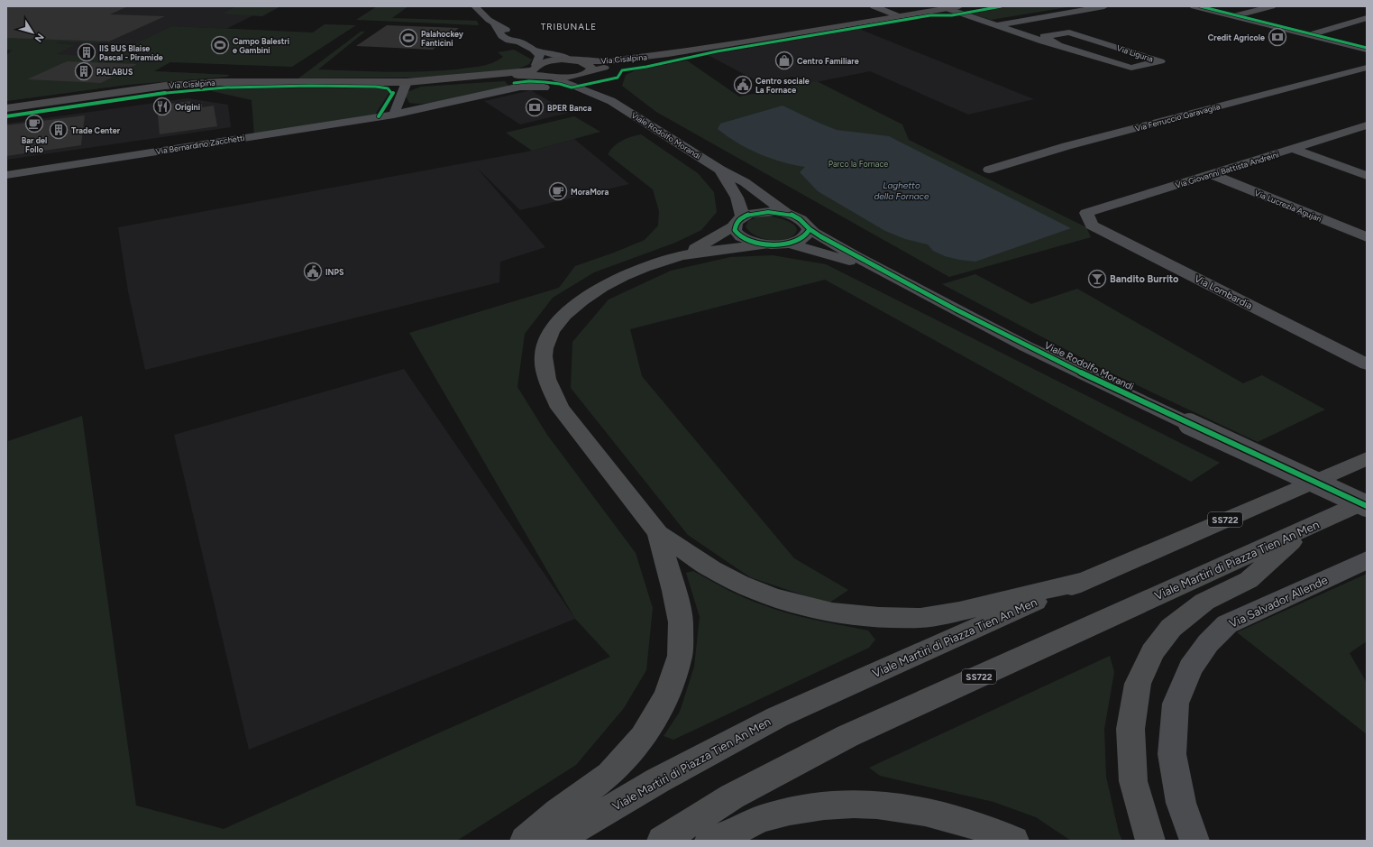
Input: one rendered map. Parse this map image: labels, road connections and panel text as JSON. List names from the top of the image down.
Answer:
{
  "streets": {
    "highway": ["SS722", "Viale Martiri di Piazza Tien An Men"],
    "main road": ["Via Cisalpina"],
    "street": [
      "Via Liguria",
      "Via Ferruccio Garavaglia",
      "Viale Rodolfo Morandi",
      "Via Bernardino Zacchetti",
      "Via Giovanni Battista Andreini",
      "Via Lucrezia Agujari",
      "Via Lombardia",
      "Via Salvador Allende"
    ]
  },
  "crossings": [
    ["Via Liguria", "Via Cisalpina"],
    ["Via Cisalpina", "Viale Rodolfo Morandi"],
    ["Via Giovanni Battista Andreini", "Via Lucrezia Agujari"],
    ["Via Giovanni Battista Andreini", "Via Lombardia"]
  ],
  "districts": ["TRIBUNALE"],
  "water": ["Laghetto della Fornace"],
  "parks": ["Parco la Fornace"],
  "places": {
    "bank": ["Credit Agricole", "BPER Banca"],
    "sports": ["Palahockey Fanticini", "Campo Balestri e Gambini"],
    "building": ["IIS BUS Blaise Pascal - Piramide", "PALABUS", "Trade Center"],
    "shop": ["Centro Familiare"],
    "public building": ["Centro sociale La Fornace", "INPS"],
    "restaurant": ["Origini"],
    "cafe": ["Bar del Follo", "MoraMora"],
    "bar": ["Bandito Burrito"]
  },
  "north": "bottom right"
}
